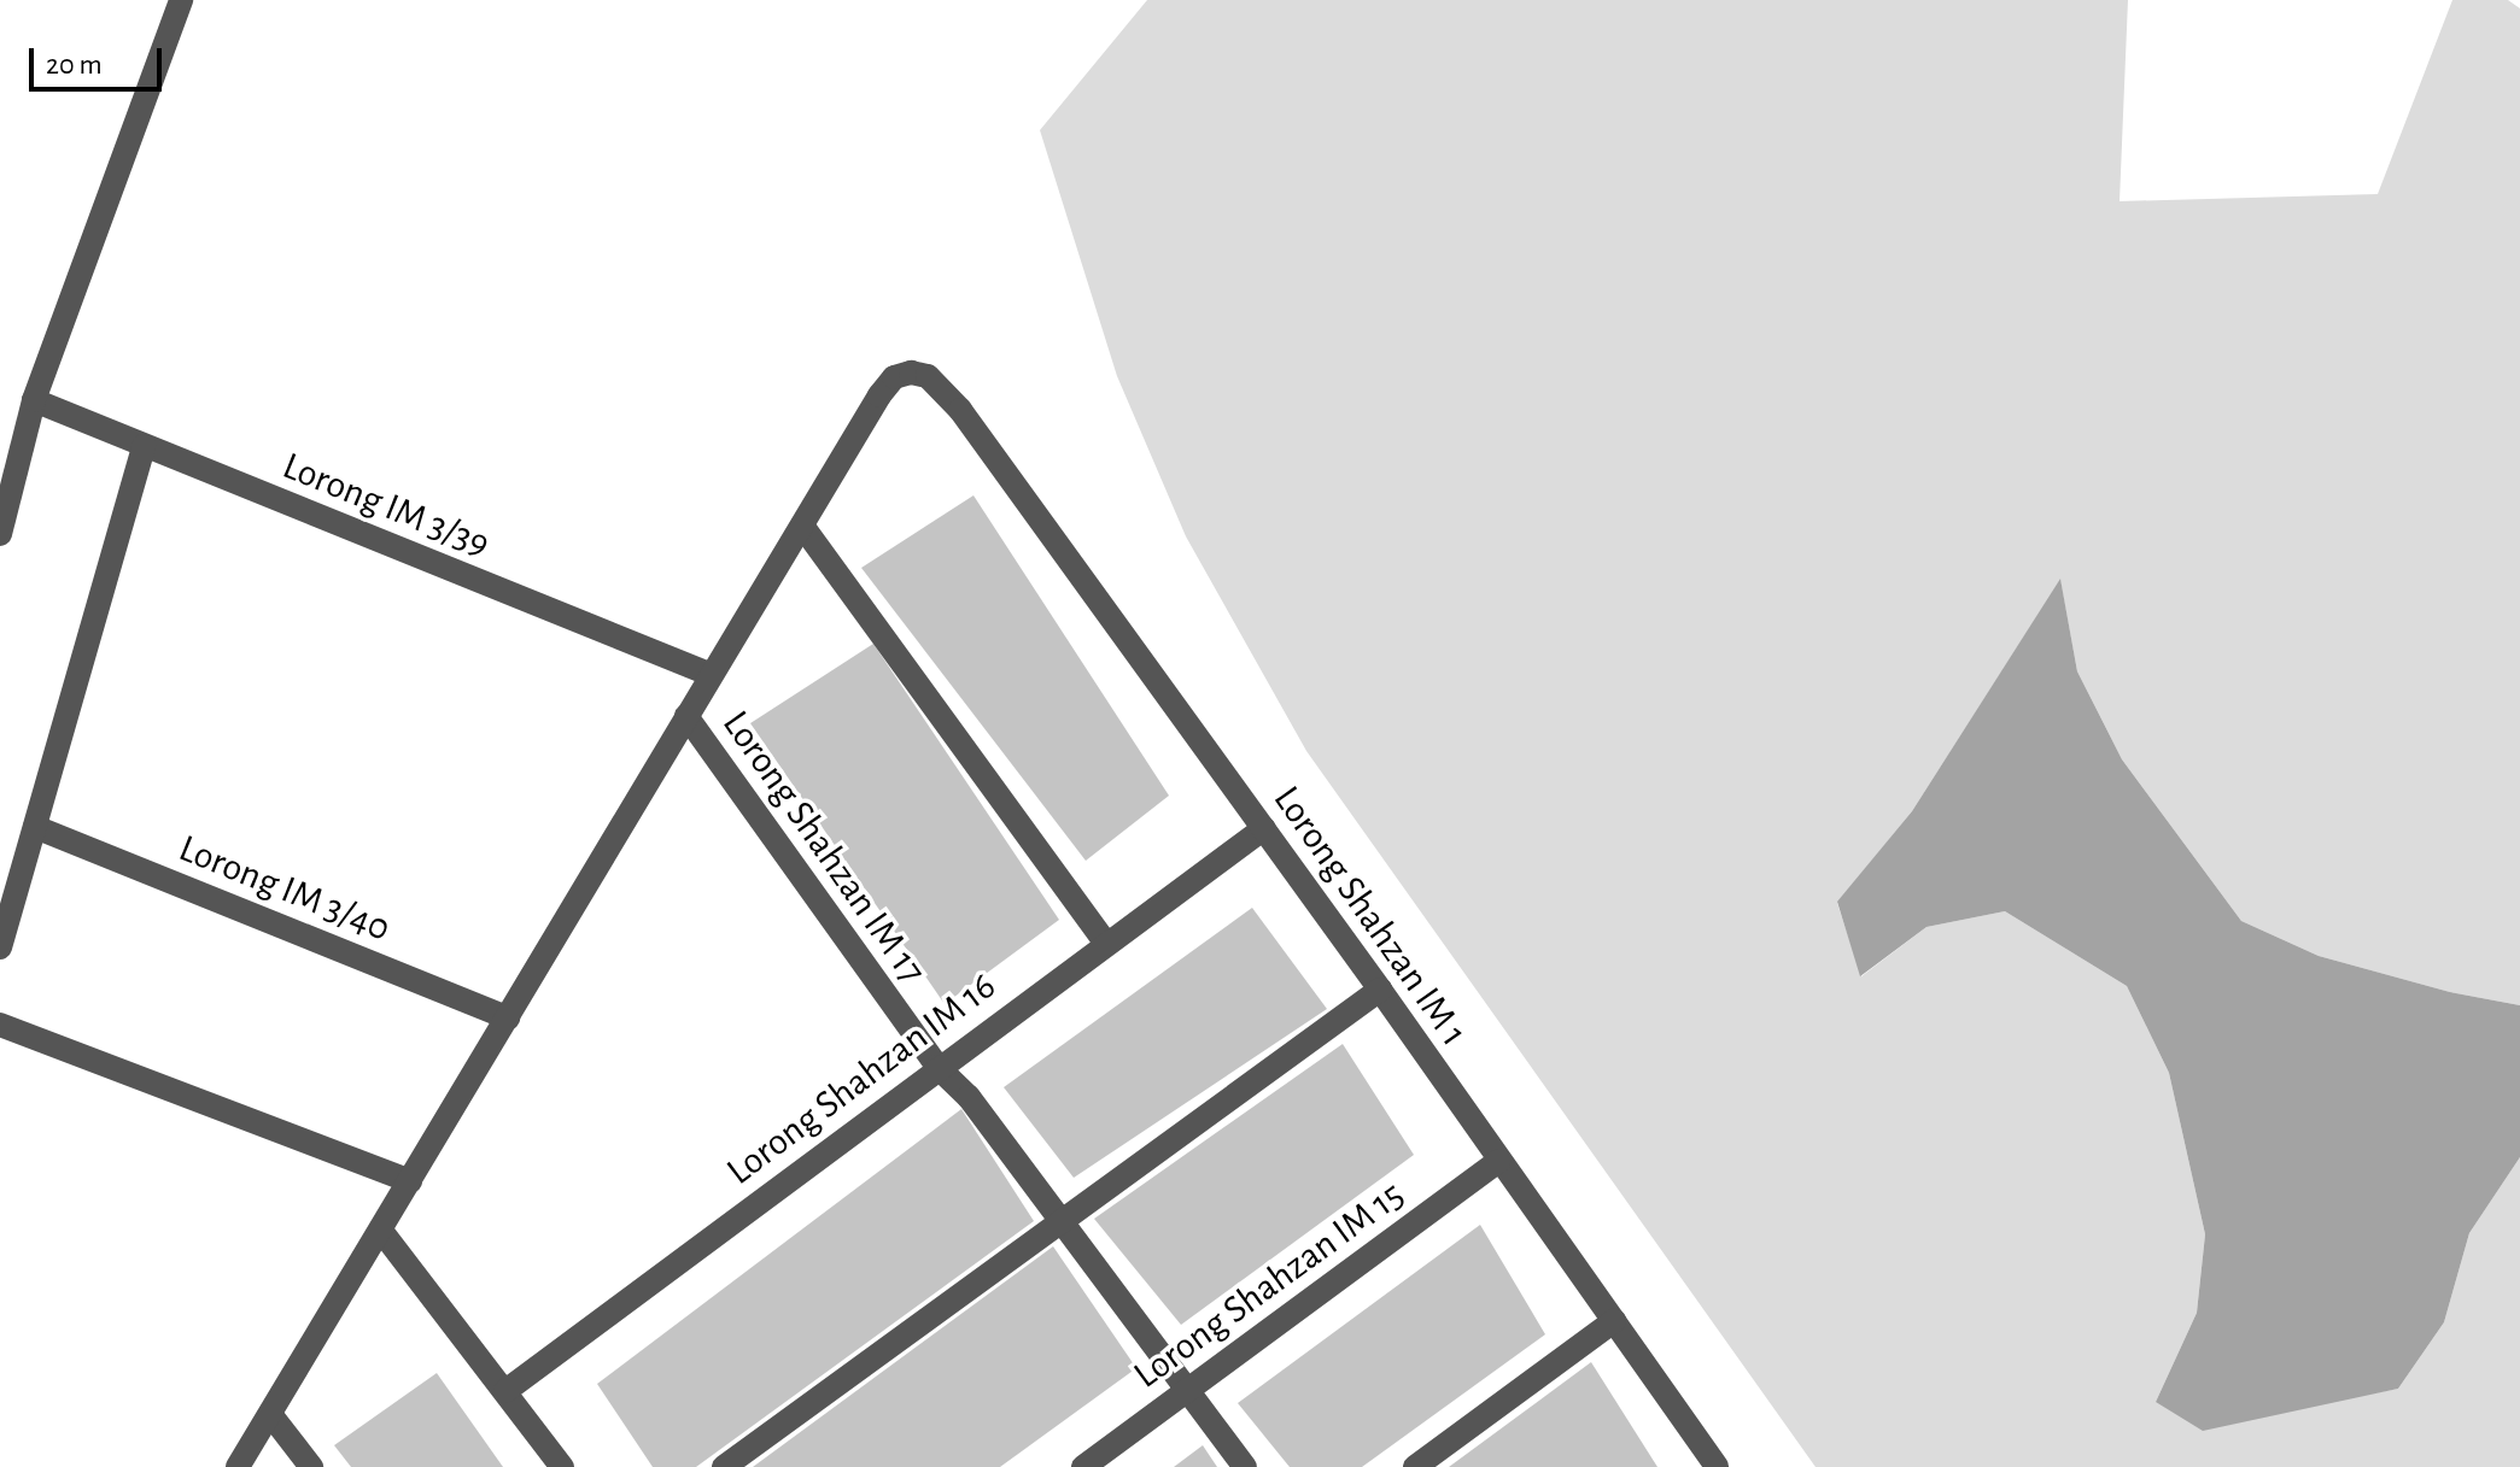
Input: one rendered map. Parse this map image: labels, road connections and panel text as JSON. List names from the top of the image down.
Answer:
{
  "streets": {
    "street": [
      "Lorong IM 3/39",
      "Lorong Shahzan IM 17",
      "Lorong IM 3/40",
      "Lorong Shahzan IM 1",
      "Lorong Shahzan IM 16",
      "Lorong Shahzan IM 15"
    ]
  },
  "crossings": [
    ["Lorong Shahzan IM 17", "Lorong Shahzan IM 16"],
    ["Lorong Shahzan IM 17", "Lorong Shahzan IM 15"],
    ["Lorong Shahzan IM 1", "Lorong Shahzan IM 16"],
    ["Lorong Shahzan IM 1", "Lorong Shahzan IM 15"]
  ],
  "scale_bar": "20 m"
}
